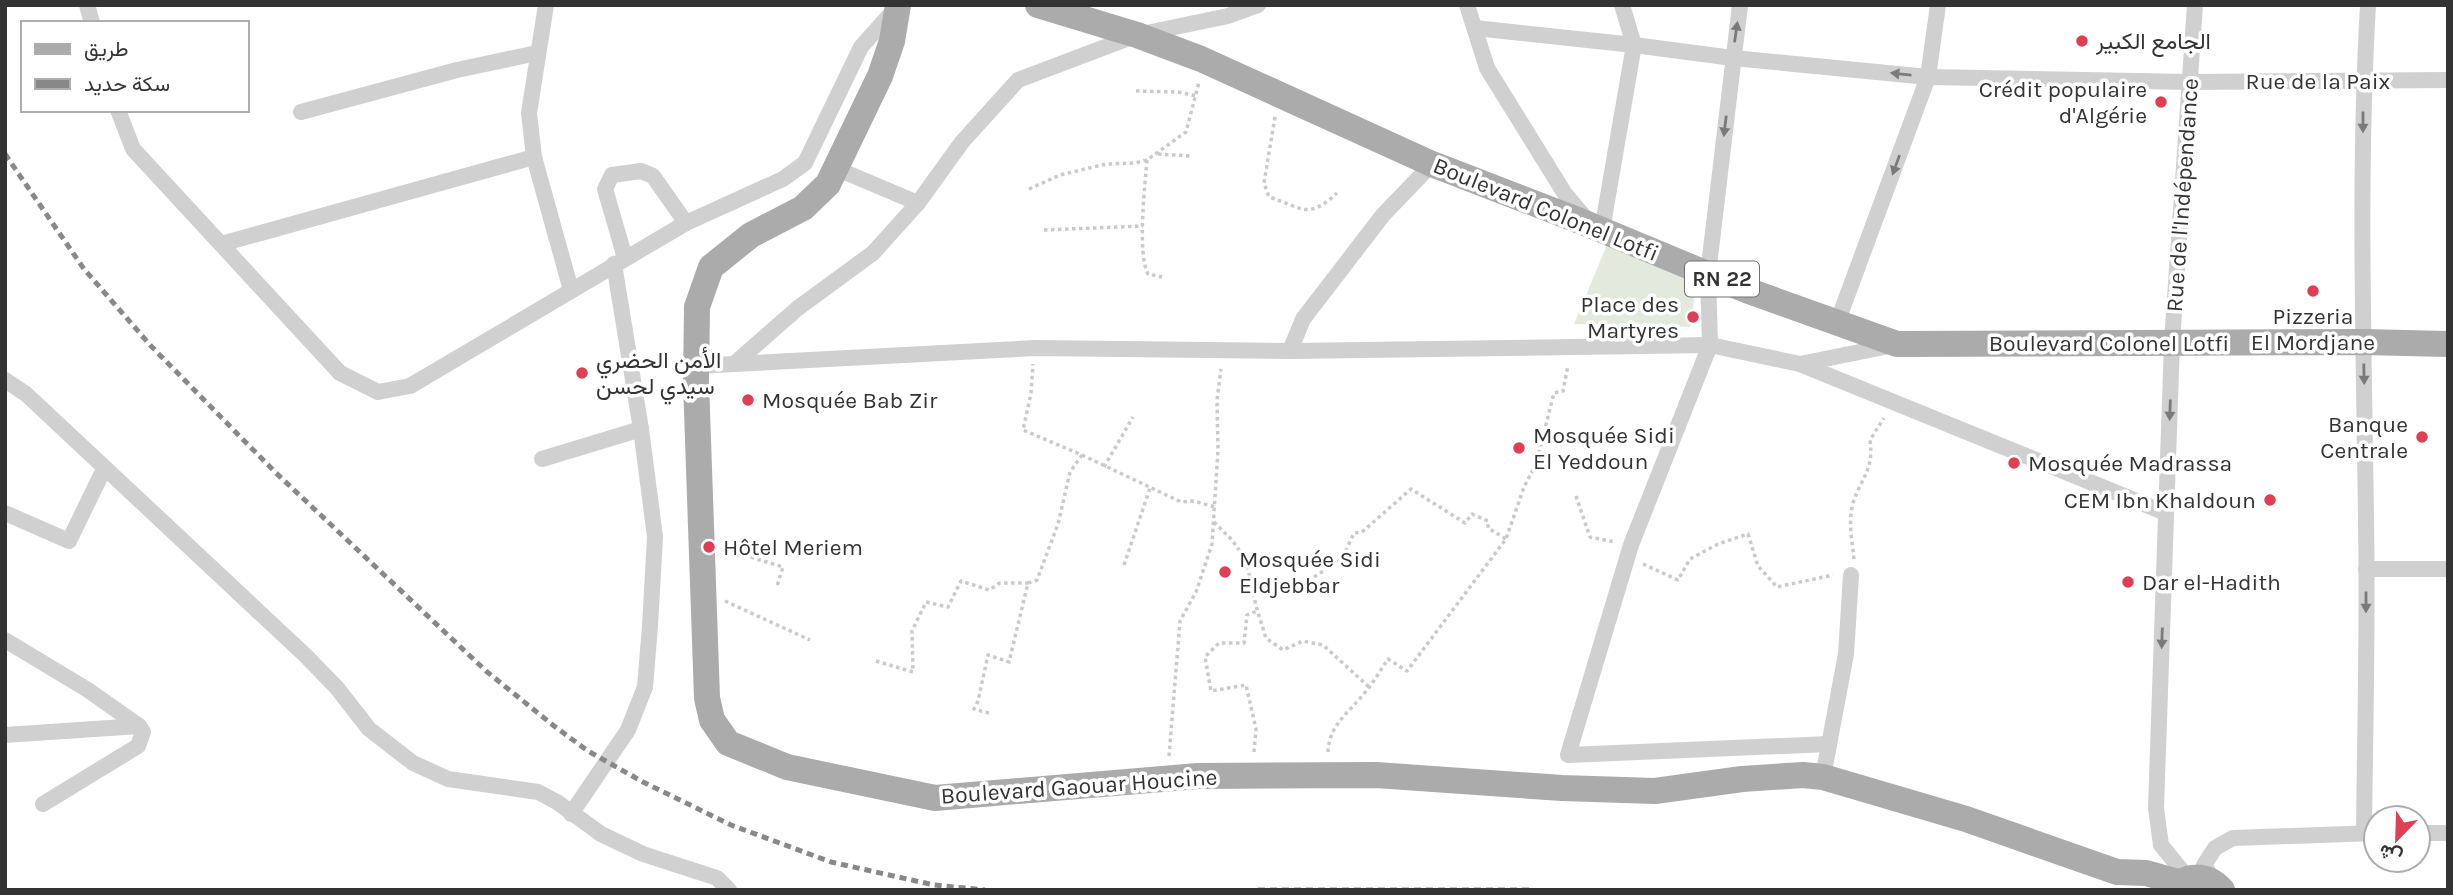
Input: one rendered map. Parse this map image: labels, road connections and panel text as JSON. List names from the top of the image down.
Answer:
{
  "streets": {
    "main road": ["Boulevard Colonel Lotfi", "RN 22", "Boulevard Gaouar Houcine"],
    "street": ["Rue de la Paix", "Rue de l'Indépendance"]
  },
  "crossings": [
    ["Rue de la Paix", "Rue de l'Indépendance"],
    ["Rue de l'Indépendance", "Boulevard Colonel Lotfi"]
  ],
  "one_way": ["Rue de l'Indépendance"],
  "places": [
    "الجامع الكبير",
    "Crédit populaire d'Algérie",
    "Pizzeria El Mordjane",
    "Place des Martyres",
    "الأمن الحضري سيدي لحسن",
    "Mosquée Bab Zir",
    "Banque Centrale",
    "Mosquée Sidi El Yeddoun",
    "Mosquée Madrassa",
    "CEM Ibn Khaldoun",
    "Hôtel Meriem",
    "Mosquée Sidi Eldjebbar",
    "Dar el-Hadith"
  ],
  "legend": ["طريق", "سكة حديد"],
  "north": "bottom left"
}
